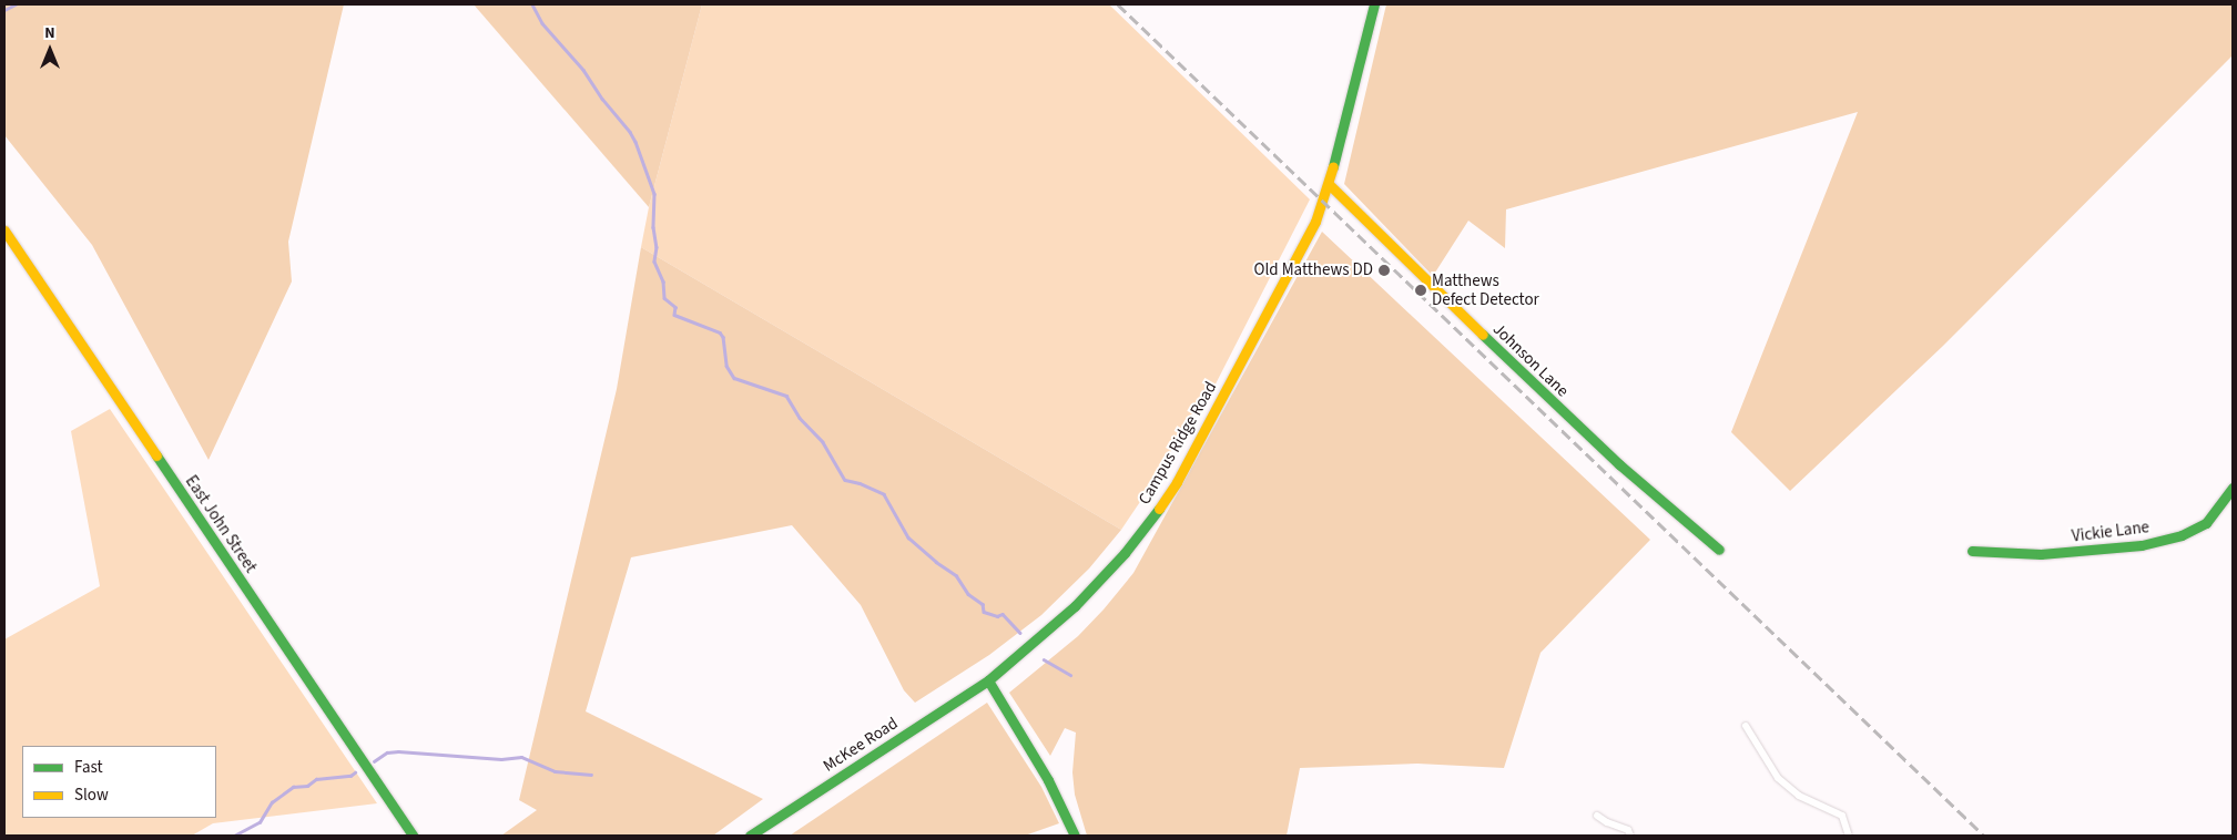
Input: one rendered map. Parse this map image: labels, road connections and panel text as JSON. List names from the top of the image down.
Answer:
{
  "streets": {
    "street": [
      "Johnson Lane",
      "Campus Ridge Road",
      "East John Street",
      "Vickie Lane",
      "McKee Road"
    ]
  },
  "crossings": [
    ["Johnson Lane", "Campus Ridge Road"],
    ["Campus Ridge Road", "McKee Road"]
  ],
  "places": ["Old Matthews DD", "Matthews Defect Detector"],
  "legend": ["Fast", "Slow"],
  "north": "top"
}
